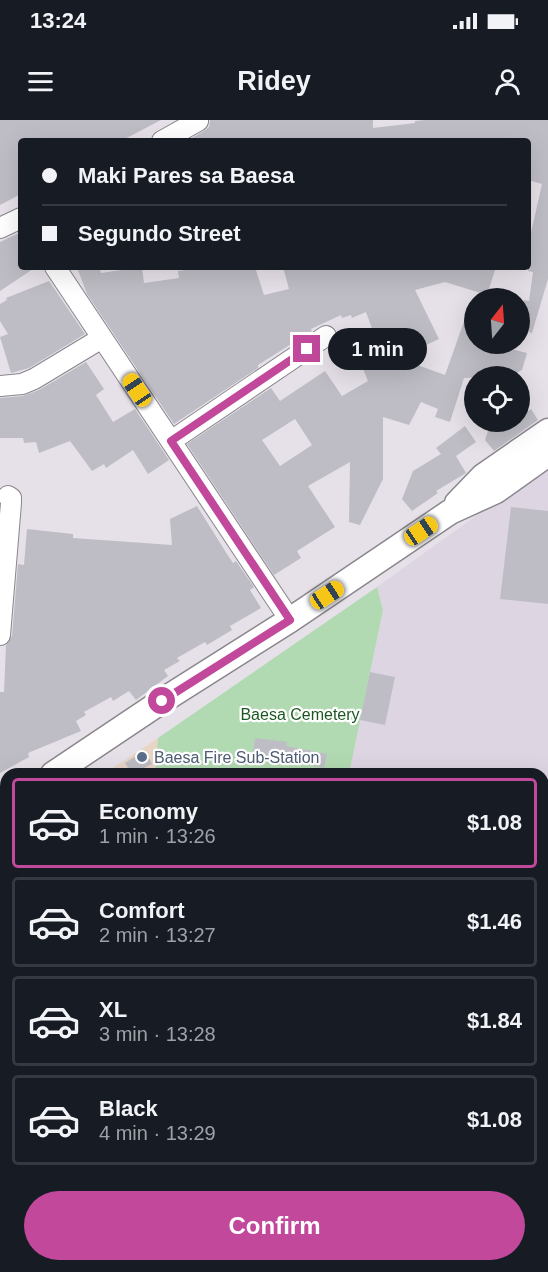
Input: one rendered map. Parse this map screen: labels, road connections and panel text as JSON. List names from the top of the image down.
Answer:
{
  "parks": ["Baesa Cemetery"],
  "places": ["Baesa Fire Sub-Station"],
  "north": "top",
  "page": {
    "status": "13:24",
    "header": "Ridey",
    "banner": ["Maki Pares sa Baesa", "Segundo Street"],
    "bubble": "1 min",
    "list": [
      {
        "name": "Economy",
        "note": "1 min · 13:26",
        "value": "$1.08"
      },
      {
        "name": "Comfort",
        "note": "2 min · 13:27",
        "value": "$1.46"
      },
      {
        "name": "XL",
        "note": "3 min · 13:28",
        "value": "$1.84"
      },
      {
        "name": "Black",
        "note": "4 min · 13:29",
        "value": "$1.08"
      }
    ],
    "buttons": "Confirm"
  }
}
